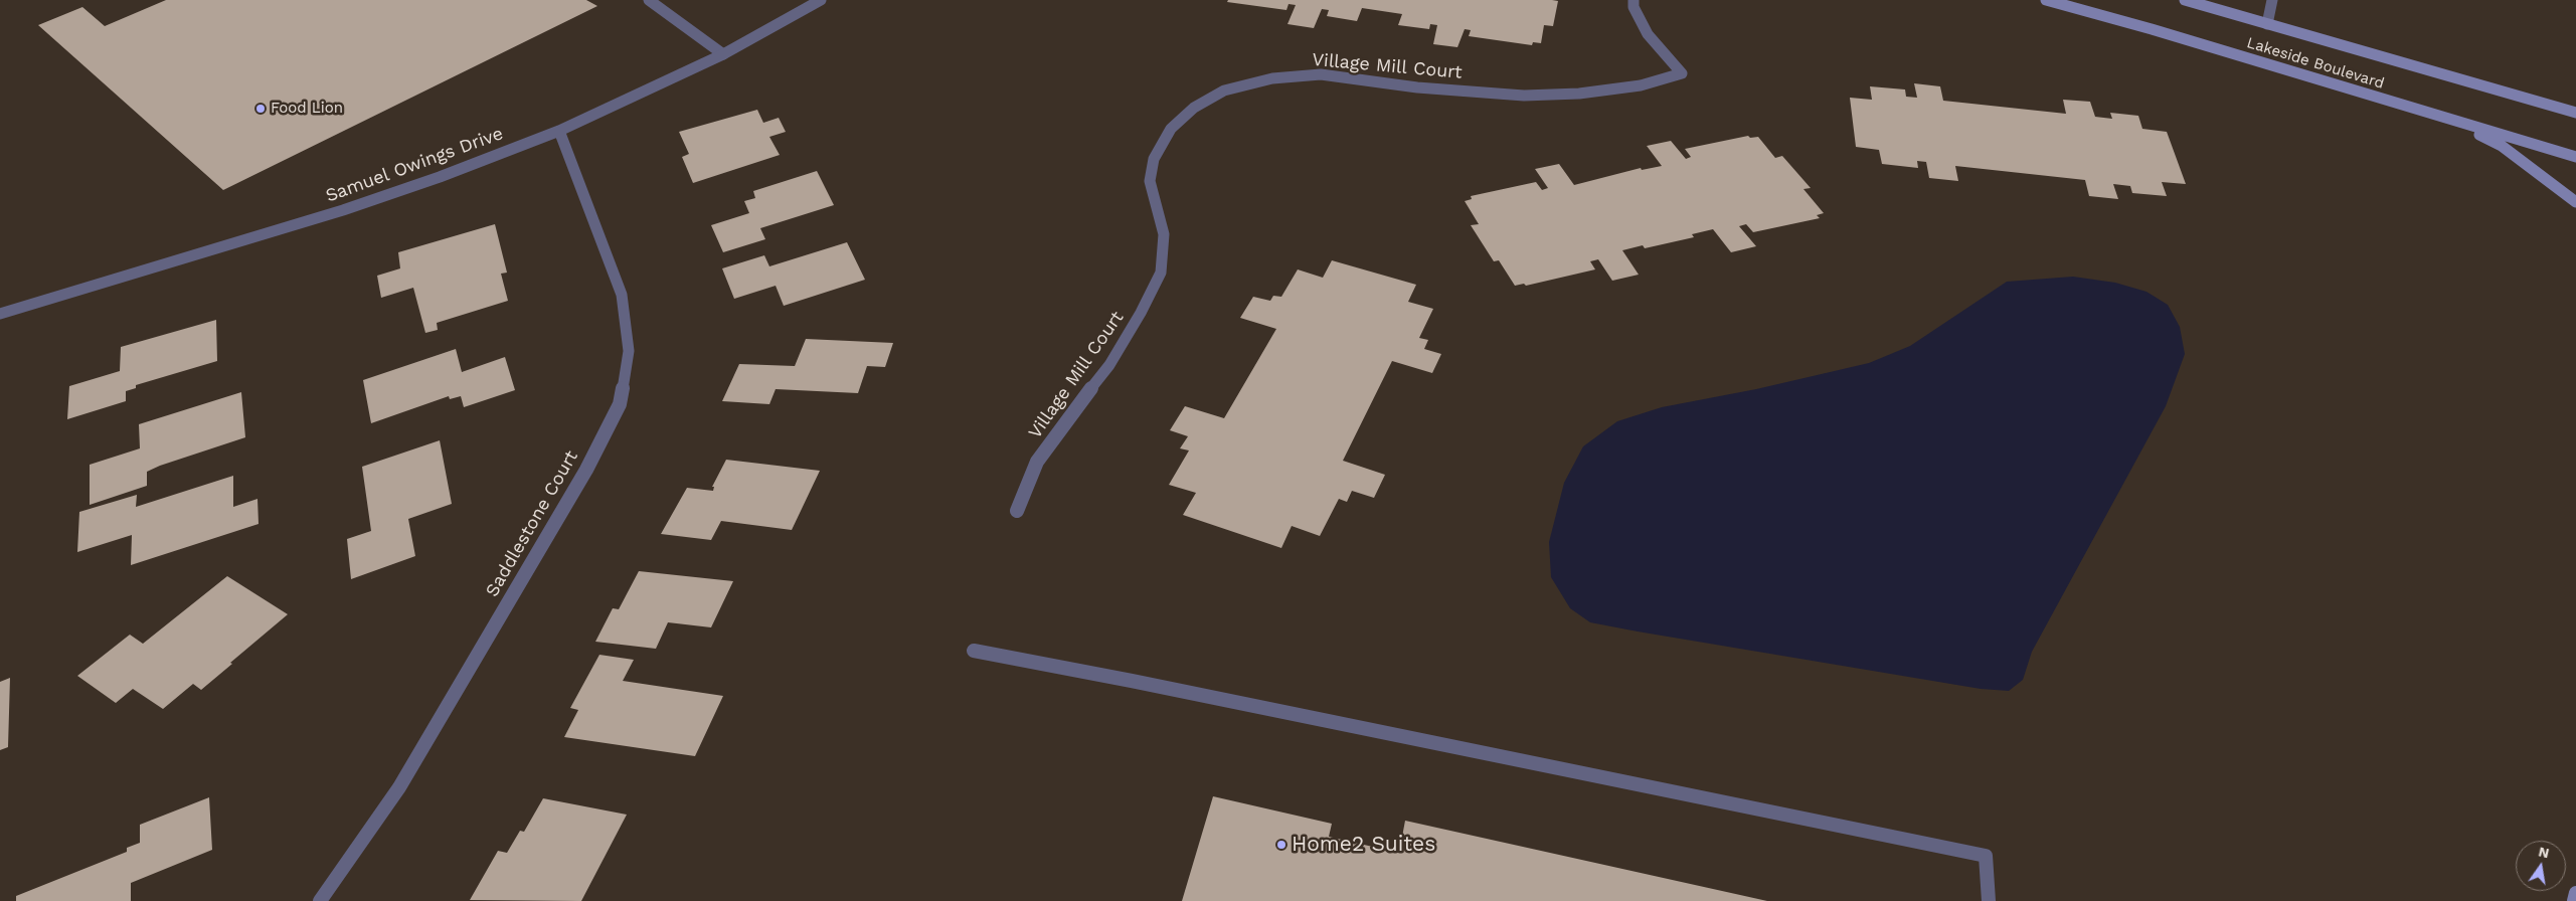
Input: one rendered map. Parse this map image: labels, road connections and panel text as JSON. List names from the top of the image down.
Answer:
{
  "streets": {
    "main road": ["Lakeside Boulevard"],
    "street": ["Village Mill Court", "Samuel Owings Drive", "Saddlestone Court"]
  },
  "crossings": [
    ["Samuel Owings Drive", "Saddlestone Court"]
  ],
  "places": ["Food Lion", "Home2 Suites"],
  "north": "top"
}
